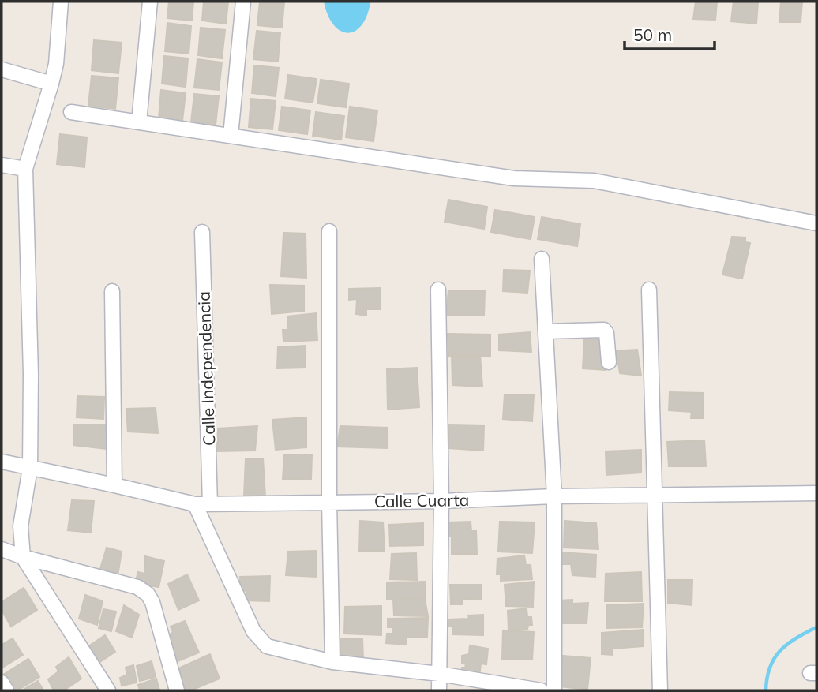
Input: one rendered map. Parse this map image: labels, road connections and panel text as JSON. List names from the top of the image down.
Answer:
{
  "streets": {
    "street": ["Calle Independencia", "Calle Cuarta"]
  },
  "crossings": [
    ["Calle Independencia", "Calle Cuarta"]
  ],
  "scale_bar": "50 m"
}
